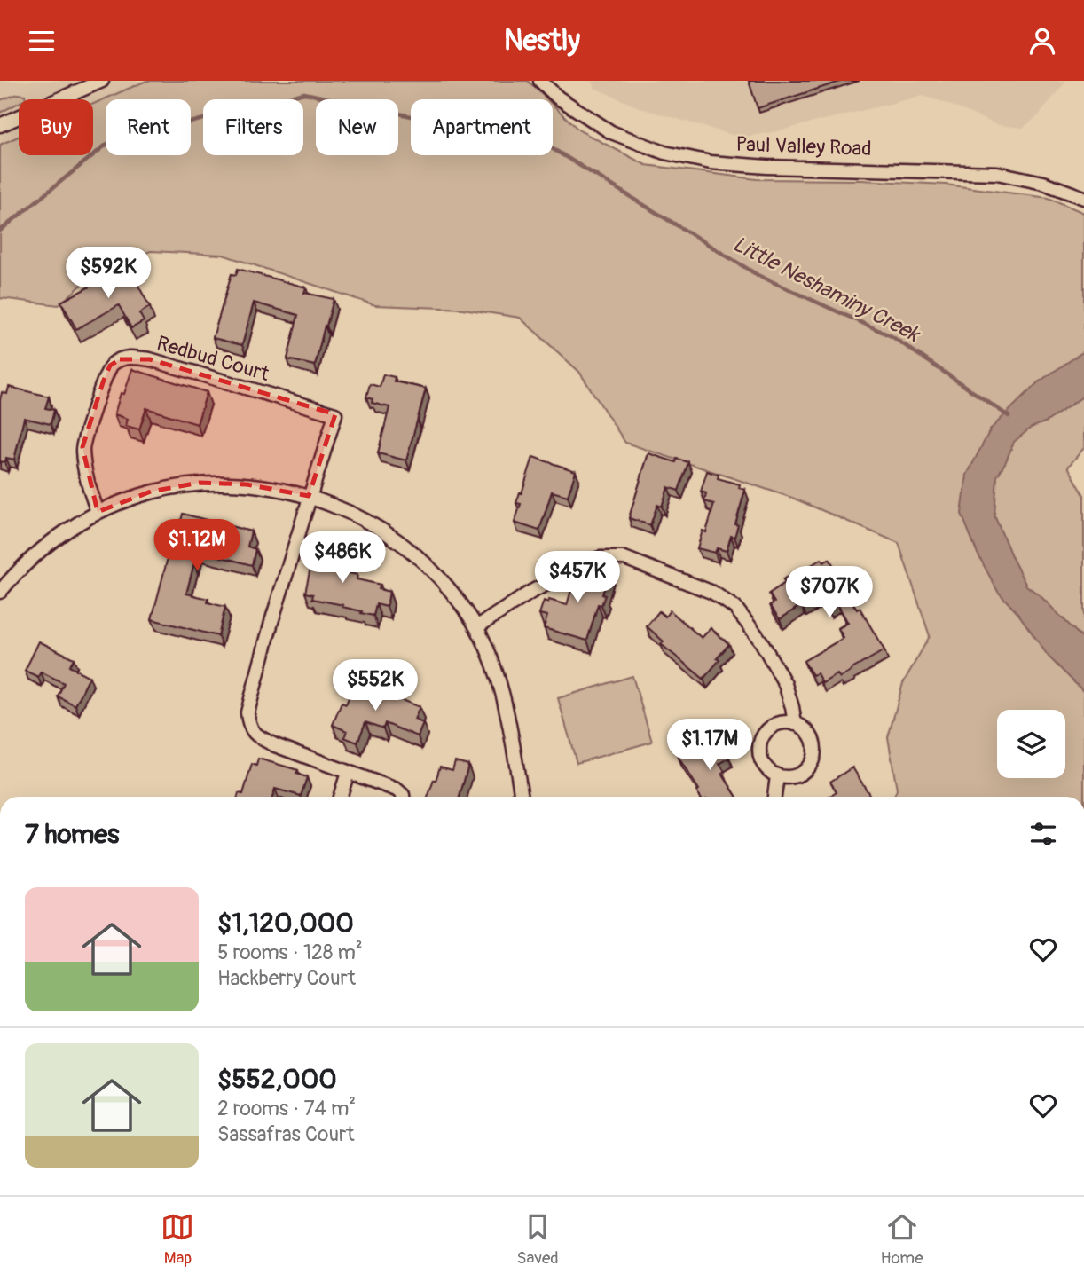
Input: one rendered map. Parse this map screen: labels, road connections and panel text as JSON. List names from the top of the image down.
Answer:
{
  "streets": {
    "street": ["Paul Valley Road", "Redbud Court"]
  },
  "water": ["Little Neshaminy Creek"],
  "page": {
    "header": "Nestly",
    "chip": [
      "Buy",
      "Rent",
      "Filters",
      "New",
      "Apartment"
    ],
    "price": [
      "$592K",
      "$1.12M",
      "$486K",
      "$457K",
      "$707K",
      "$552K",
      "$1.17M"
    ],
    "heading": "7 homes",
    "list": [
      {
        "name": "$1,120,000",
        "note": "5 rooms · 128 m² · Hackberry Court"
      },
      {
        "name": "$552,000",
        "note": "2 rooms · 74 m² · Sassafras Court"
      }
    ],
    "tabs": ["Map", "Saved", "Home"]
  }
}
